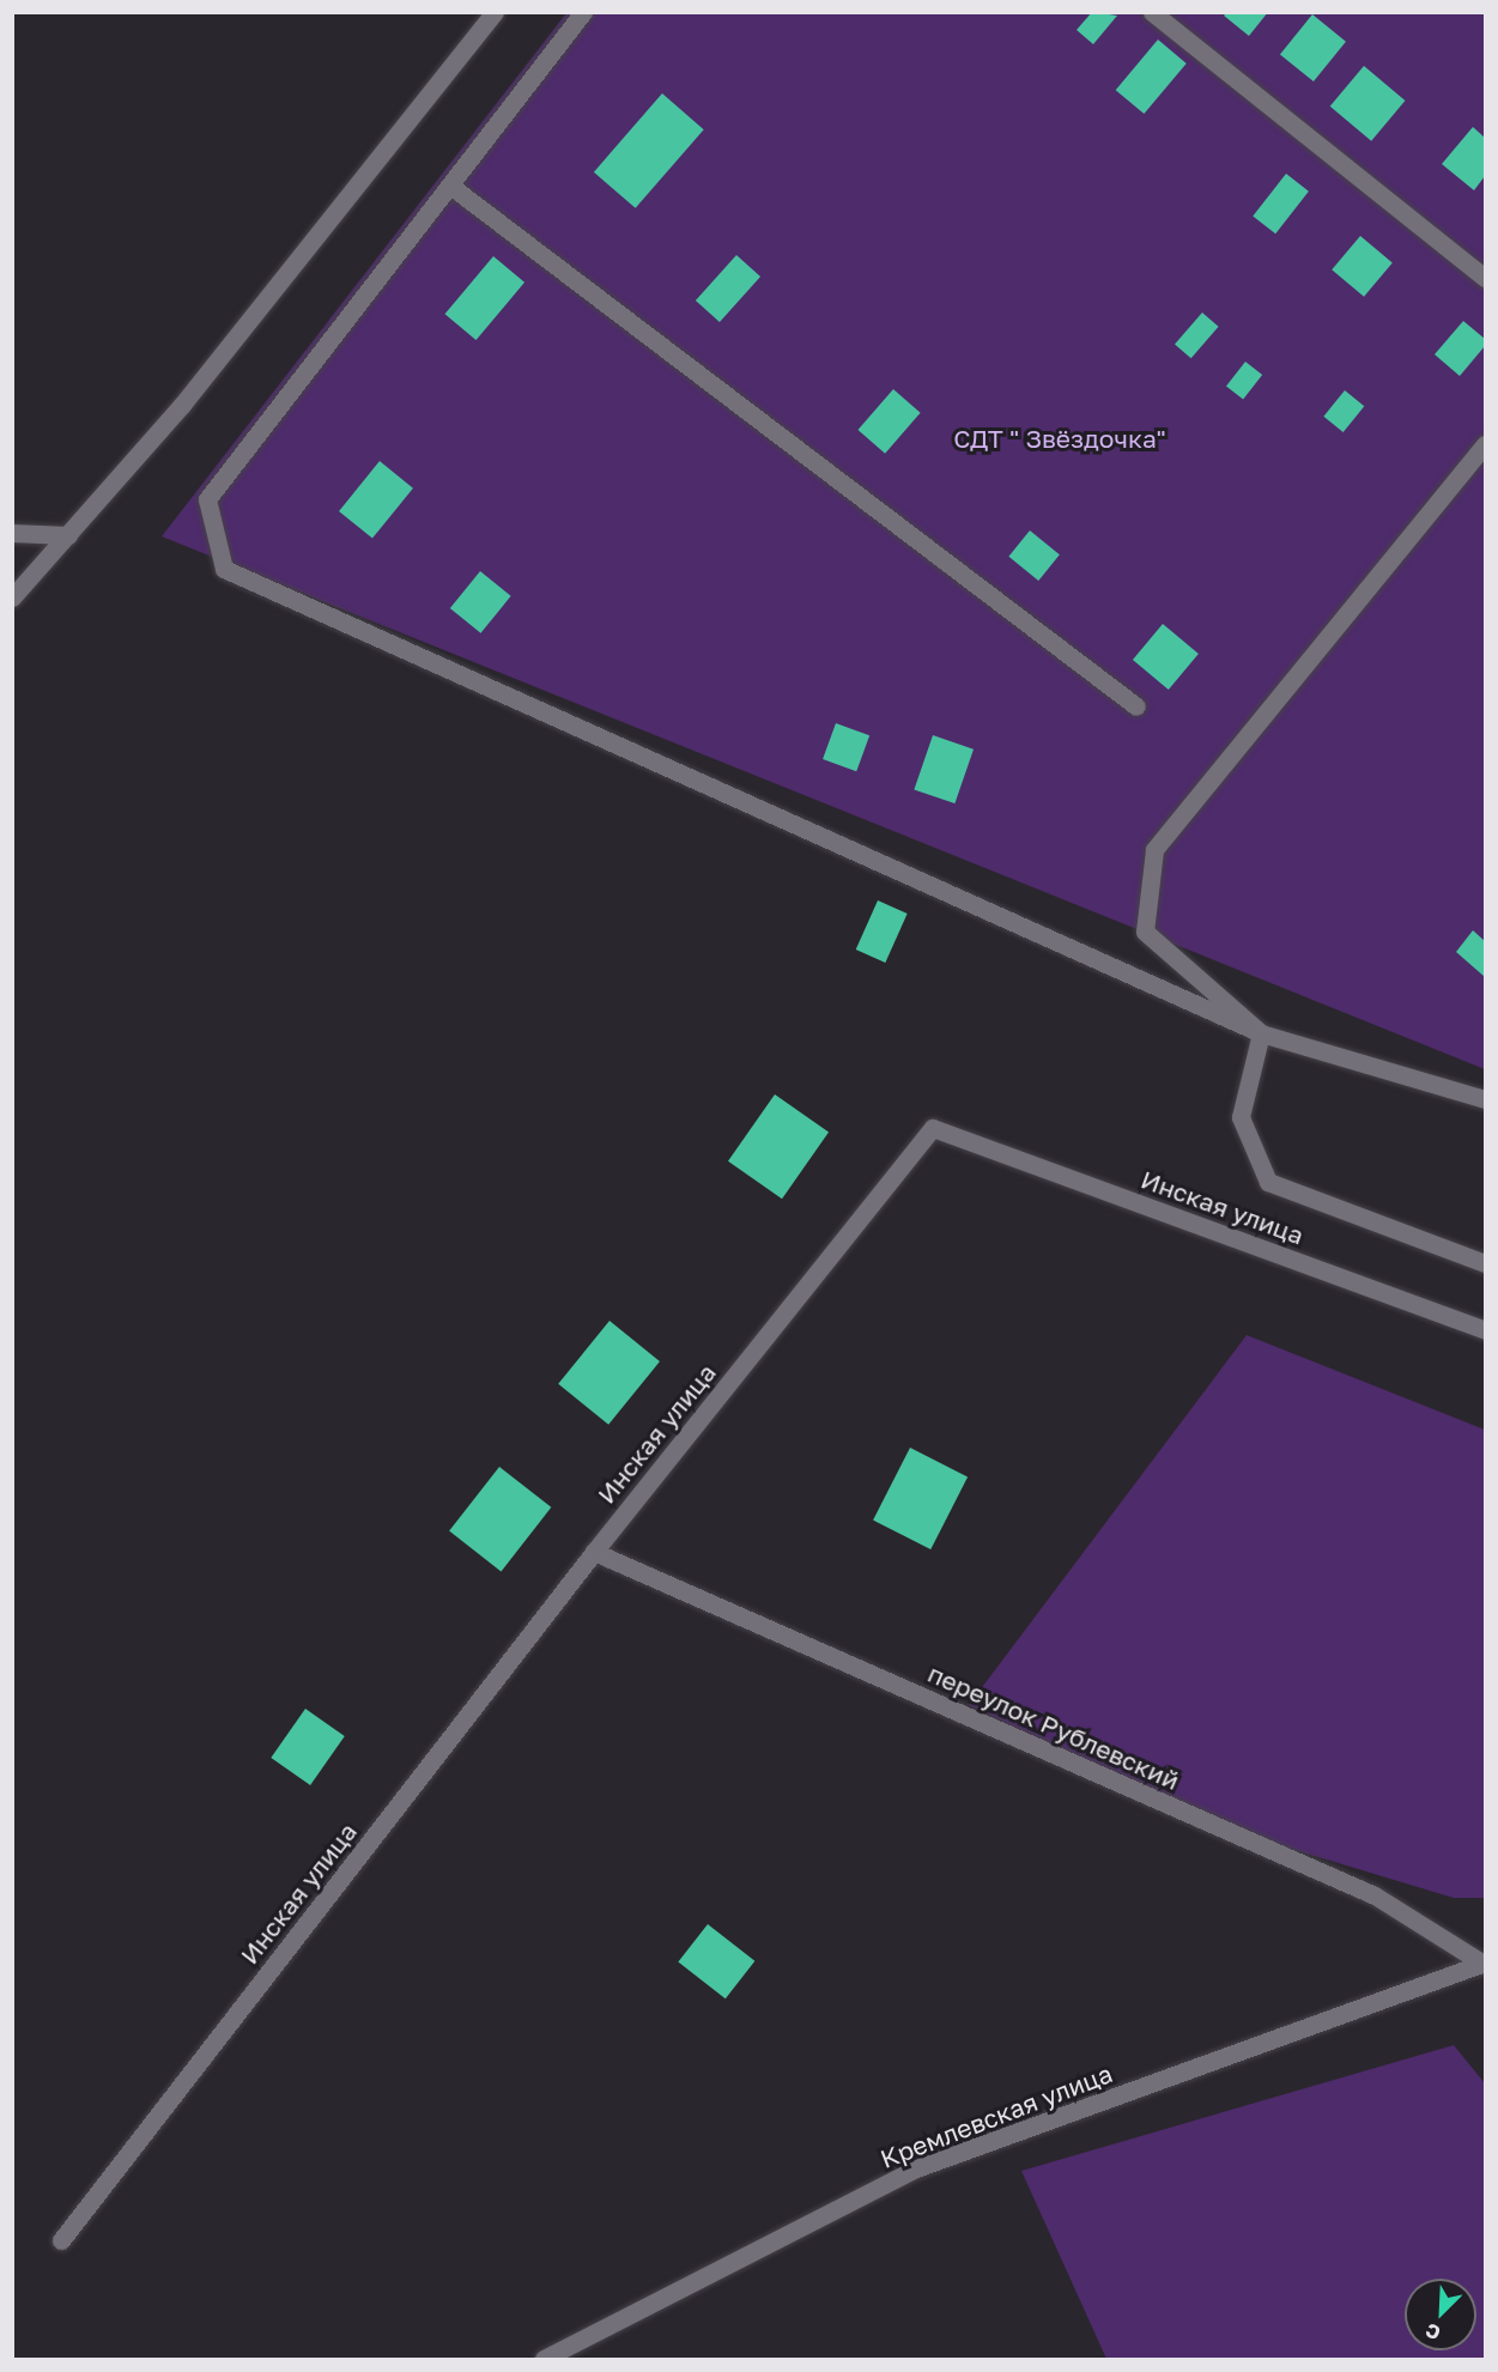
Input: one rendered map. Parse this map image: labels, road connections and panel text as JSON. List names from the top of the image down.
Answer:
{
  "streets": {
    "street": ["Инская улица", "переулок Рублевский", "Кремлевская улица"]
  },
  "crossings": [
    ["Инская улица", "переулок Рублевский"],
    ["переулок Рублевский", "Кремлевская улица"]
  ],
  "parks": ["СДТ \" Звёздочка\""],
  "north": "bottom left"
}
